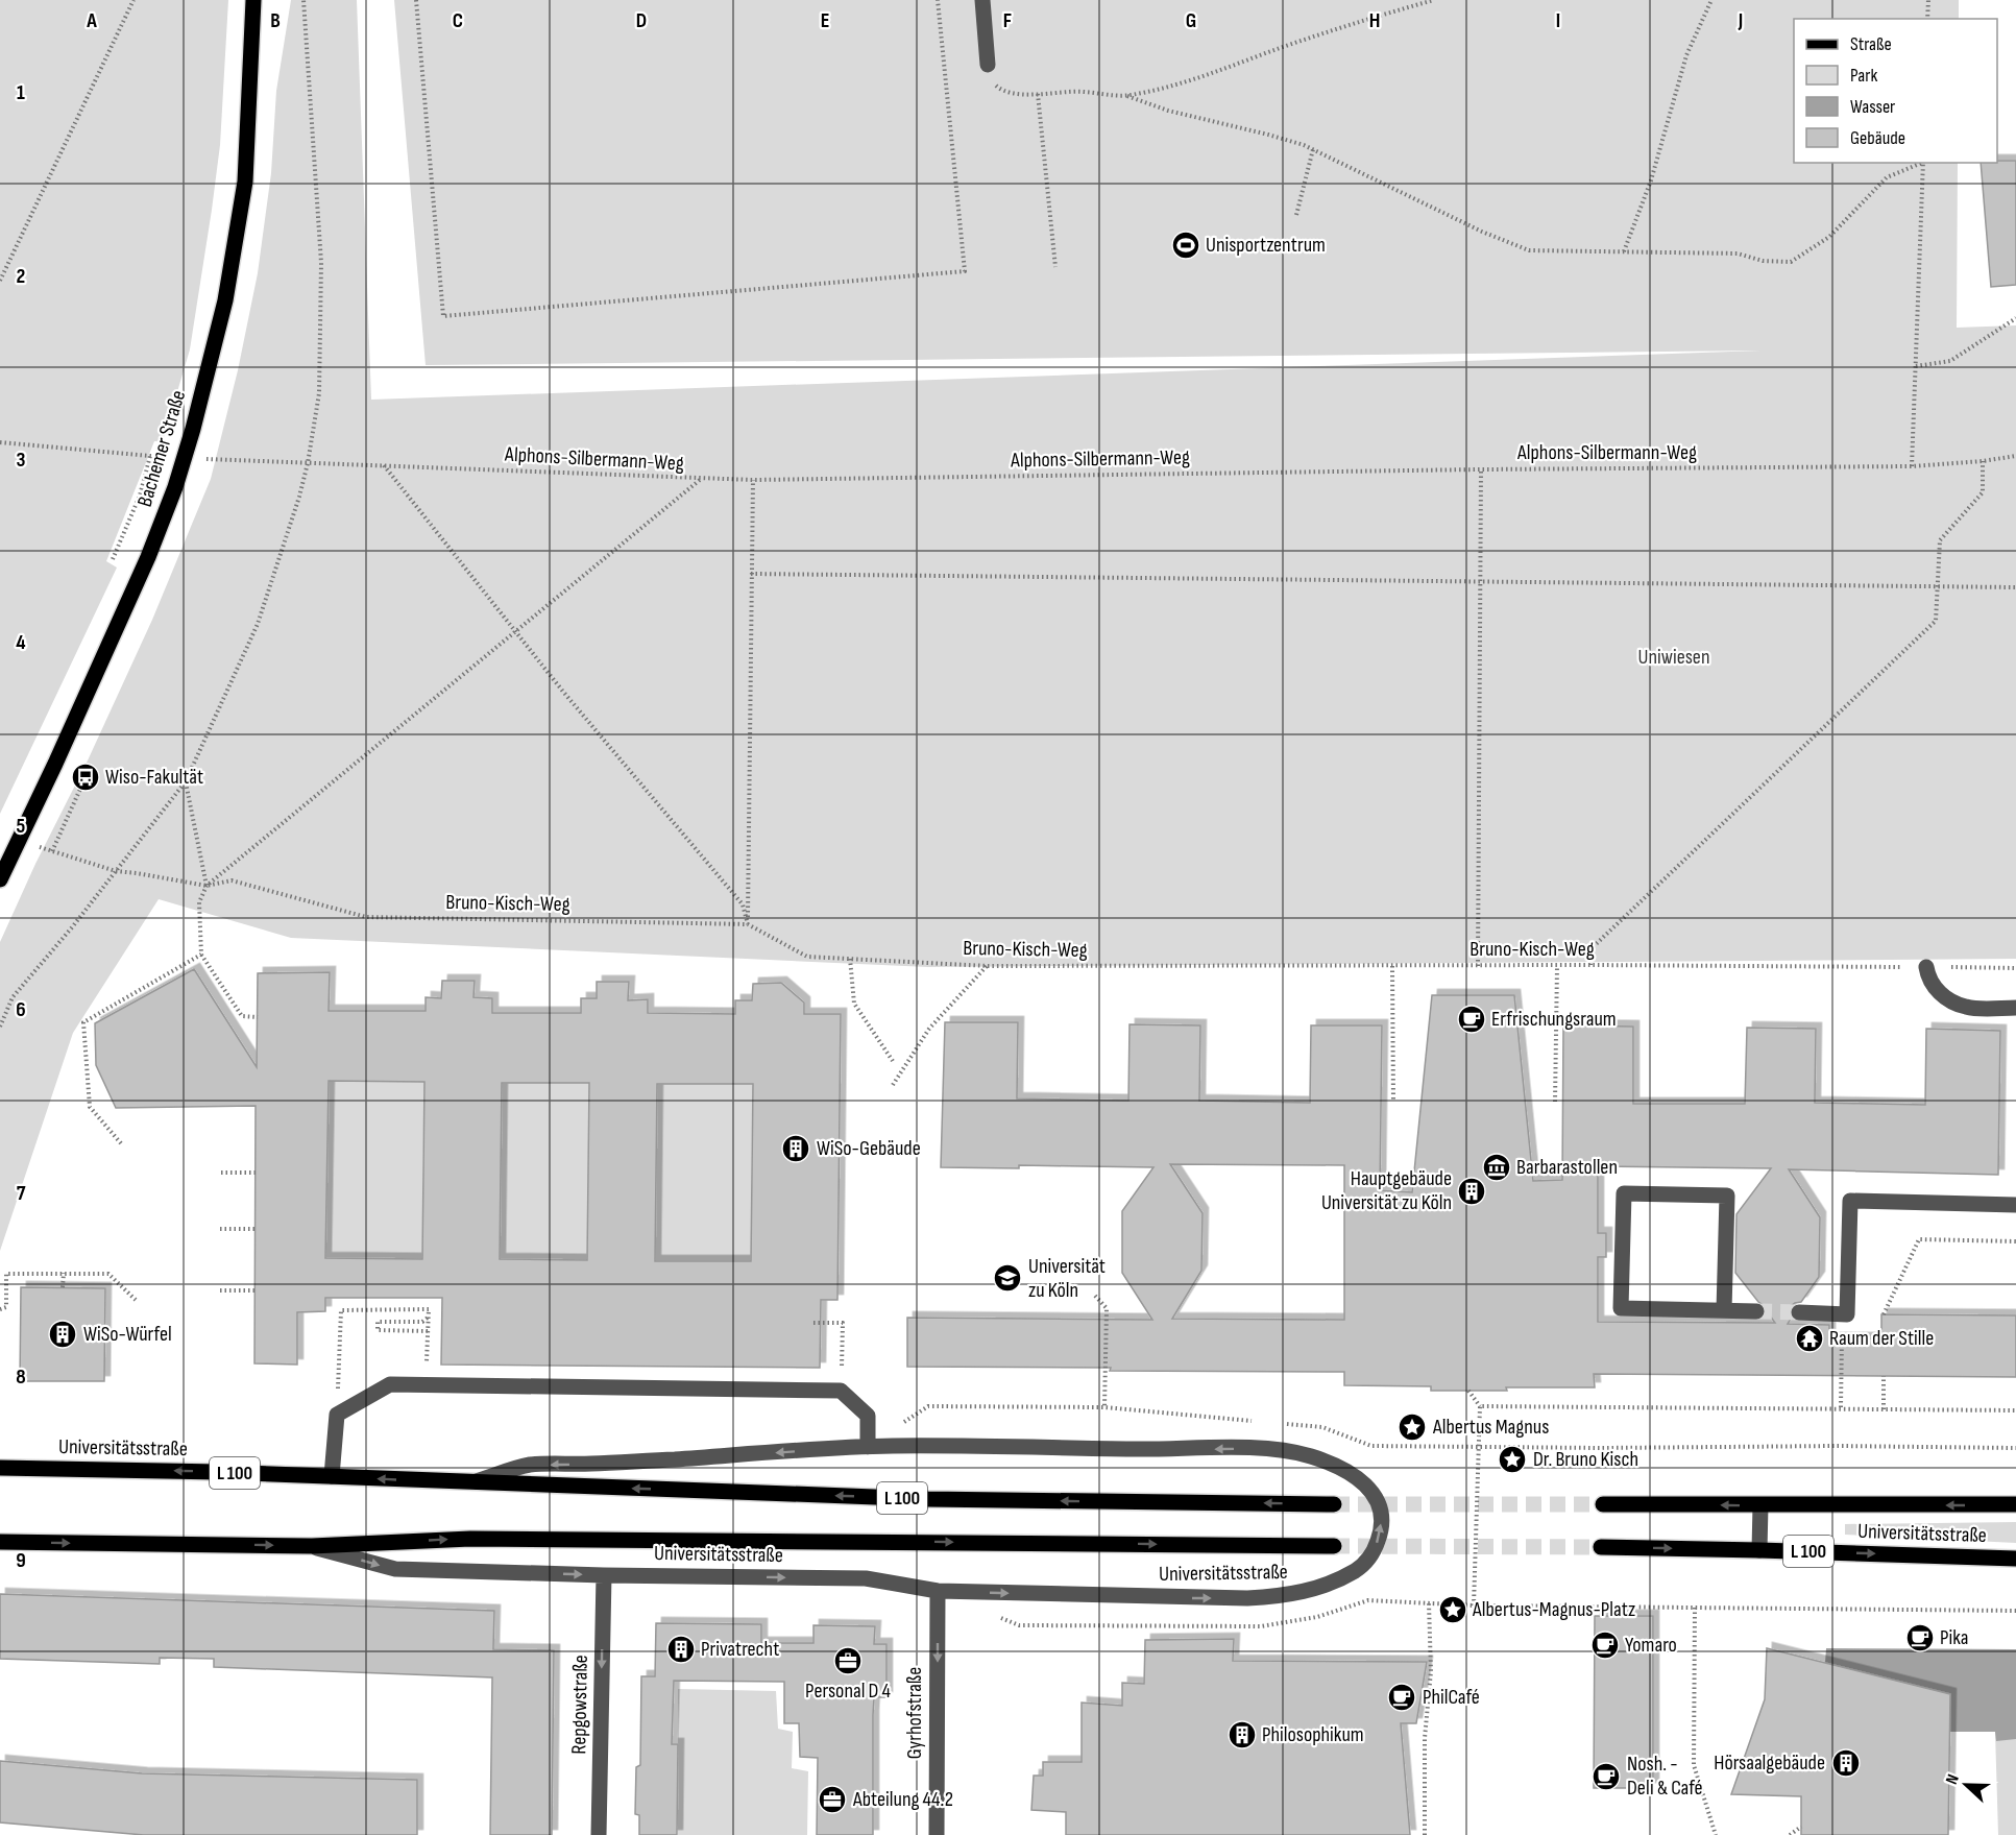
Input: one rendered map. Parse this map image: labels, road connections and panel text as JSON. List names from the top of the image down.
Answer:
{
  "streets": {
    "main road": ["Bachemer Straße", "Universitätsstraße", "L 100"],
    "street": ["Repgowstraße", "Gyrhofstraße"],
    "path": ["Alphons-Silbermann-Weg", "Bruno-Kisch-Weg"]
  },
  "crossings": [
    ["Bachemer Straße", "Alphons-Silbermann-Weg"],
    ["Universitätsstraße", "Repgowstraße"],
    ["Universitätsstraße", "Gyrhofstraße"]
  ],
  "one_way": ["Repgowstraße", "Gyrhofstraße"],
  "parks": ["Uniwiesen"],
  "places": {
    "sports": ["Unisportzentrum"],
    "bus stop": ["Wiso-Fakultät"],
    "cafe": [
      "Erfrischungsraum",
      "Pika",
      "Yomaro",
      "PhilCafé",
      "Nosh. - Deli & Café"
    ],
    "building": [
      "WiSo-Gebäude",
      "Hauptgebäude Universität zu Köln",
      "WiSo-Würfel",
      "Privatrecht",
      "Philosophikum",
      "Hörsaalgebäude"
    ],
    "museum": ["Barbarastollen"],
    "school or university": ["Universität zu Köln"],
    "temple": ["Raum der Stille"],
    "place": ["Albertus Magnus", "Dr. Bruno Kisch", "Albertus-Magnus-Platz"],
    "office": ["Personal D 4", "Abteilung 44.2"]
  },
  "legend": [
    "Straße",
    "Park",
    "Wasser",
    "Gebäude"
  ],
  "north": "left",
  "grid": {
    "columns": [
      "A",
      "B",
      "C",
      "D",
      "E",
      "F",
      "G",
      "H",
      "I",
      "J"
    ],
    "rows": [
      "1",
      "2",
      "3",
      "4",
      "5",
      "6",
      "7",
      "8",
      "9"
    ]
  }
}
